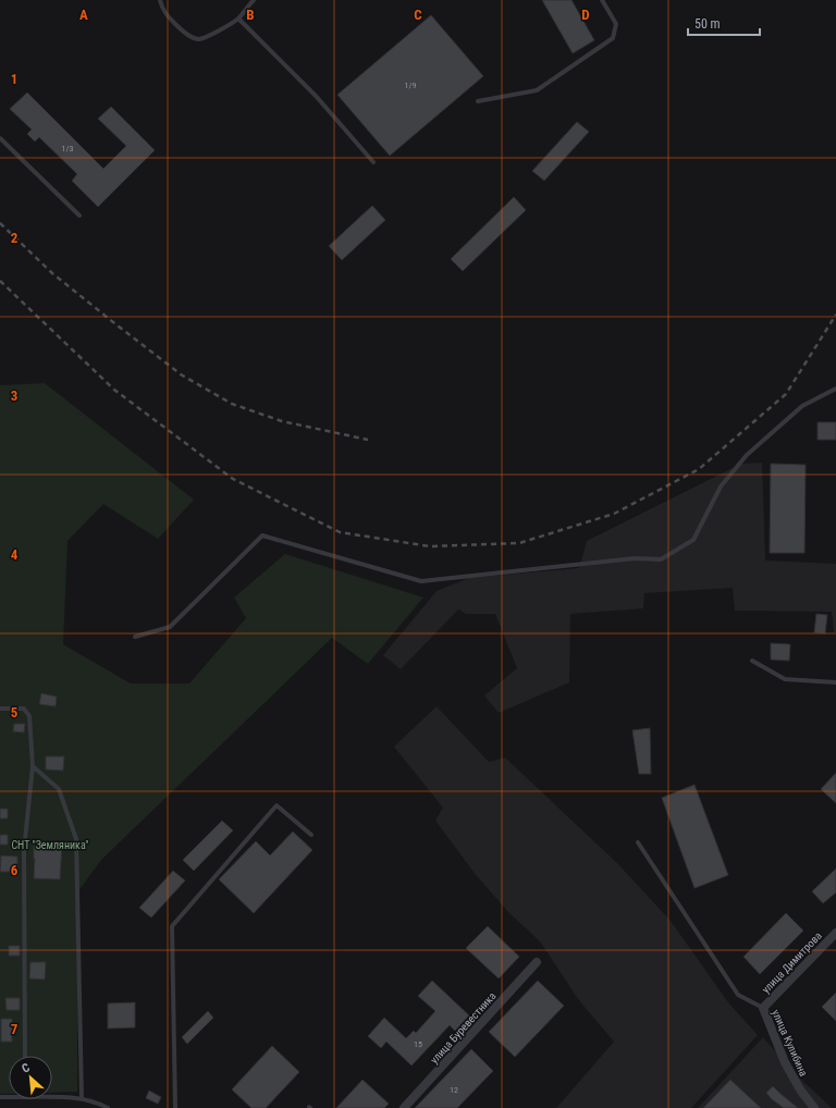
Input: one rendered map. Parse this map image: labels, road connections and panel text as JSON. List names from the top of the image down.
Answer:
{
  "streets": {
    "street": ["улица Димитрова", "улица Буревестника", "улица Кулибина"]
  },
  "crossings": [
    ["улица Димитрова", "улица Кулибина"]
  ],
  "parks": ["СНТ \"Земляника\""],
  "house_numbers": [
    "1/9",
    "1/3",
    "15",
    "12"
  ],
  "scale_bar": "50 m",
  "north": "top left",
  "grid": {
    "columns": [
      "A",
      "B",
      "C",
      "D"
    ],
    "rows": [
      "1",
      "2",
      "3",
      "4",
      "5",
      "6",
      "7"
    ]
  }
}
